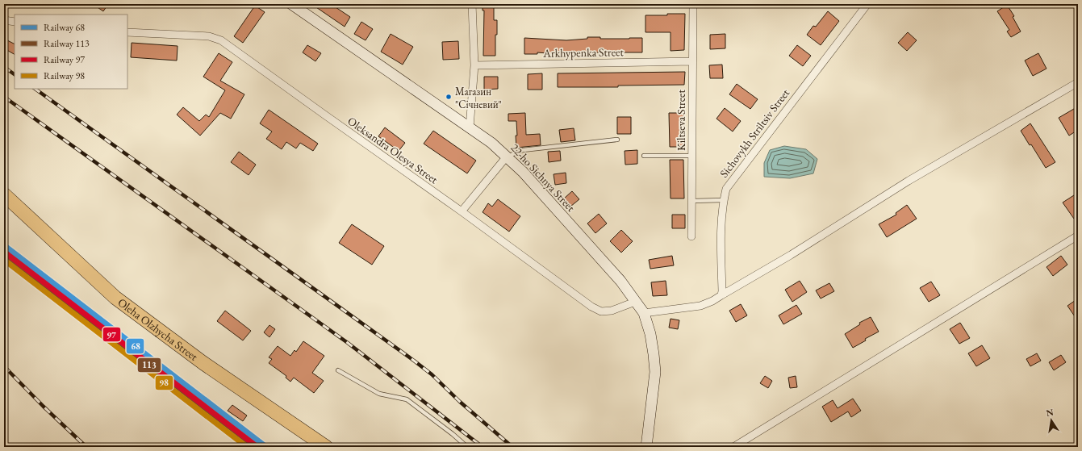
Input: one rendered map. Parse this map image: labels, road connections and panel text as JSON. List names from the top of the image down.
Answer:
{
  "streets": {
    "highway": ["Oleha Olzhycha Street"],
    "street": [
      "Arkhypenka Street",
      "Kiltseva Street",
      "Sichovykh Striltsiv Street",
      "Oleksandra Olesya Street",
      "22-ho Sichnya Street"
    ]
  },
  "crossings": [
    ["Arkhypenka Street", "Kiltseva Street"],
    ["Oleksandra Olesya Street", "22-ho Sichnya Street"]
  ],
  "places": ["Магазин \"Січневий\""],
  "lines": [
    "rail line 68",
    "rail line 97",
    "rail line 113",
    "rail line 98"
  ],
  "legend": [
    "Railway 68",
    "Railway 113",
    "Railway 97",
    "Railway 98"
  ],
  "north": "top"
}
